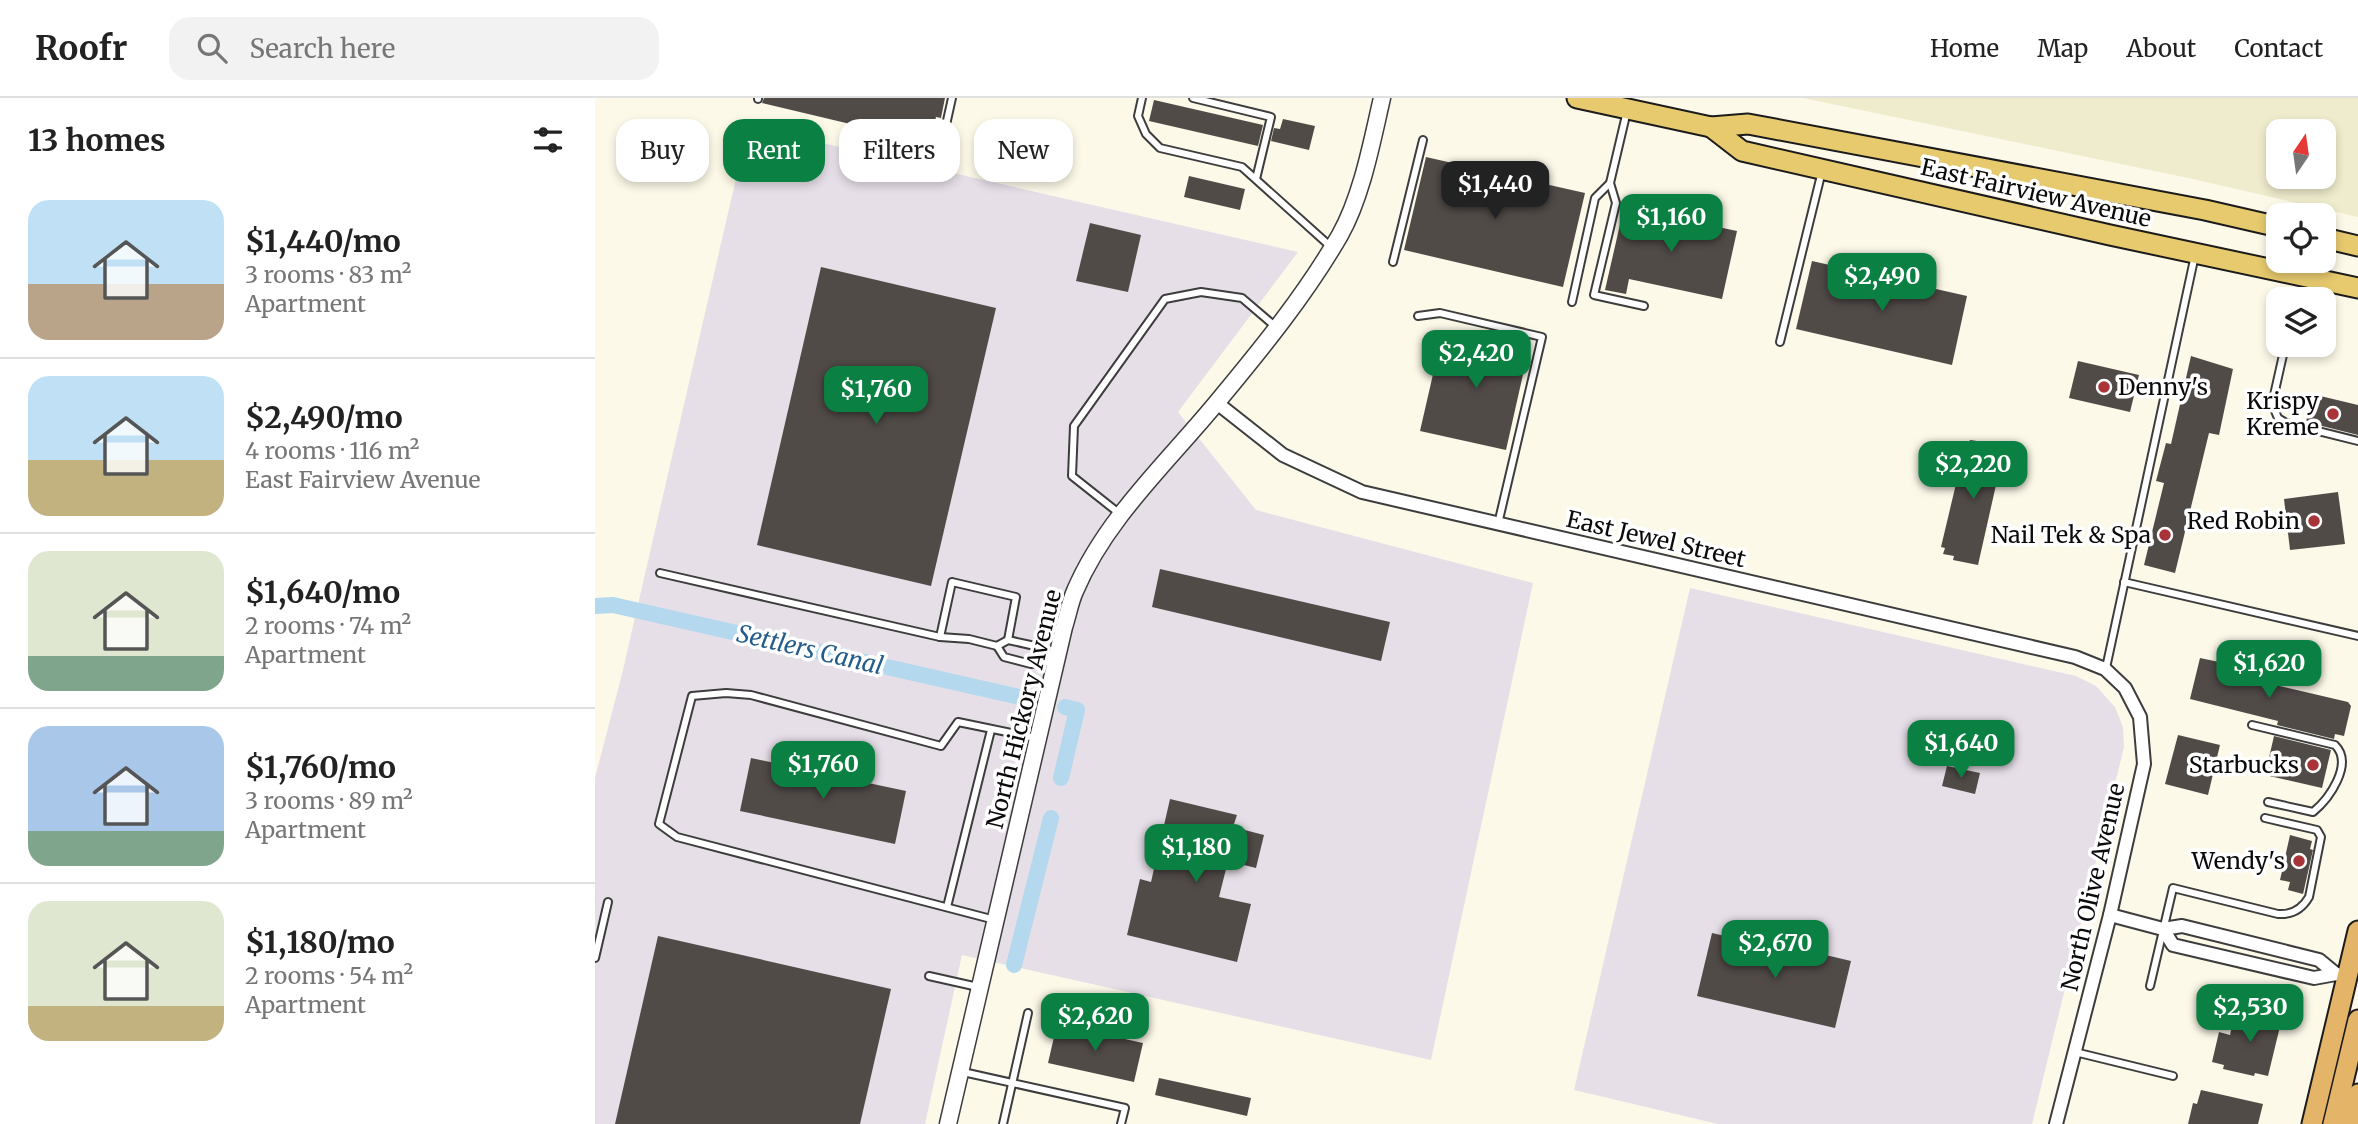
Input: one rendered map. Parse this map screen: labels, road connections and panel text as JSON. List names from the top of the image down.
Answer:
{
  "streets": {
    "main road": ["East Fairview Avenue"],
    "street": ["East Jewel Street", "North Hickory Avenue", "North Olive Avenue"]
  },
  "crossings": [
    ["East Jewel Street", "North Hickory Avenue"],
    ["East Jewel Street", "North Olive Avenue"]
  ],
  "water": ["Settlers Canal"],
  "places": [
    "Denny's",
    "Krispy Kreme",
    "Red Robin",
    "Nail Tek & Spa",
    "Starbucks",
    "Wendy's"
  ],
  "north": "top",
  "page": {
    "header": "Roofr",
    "search": "Search here",
    "nav": [
      "Home",
      "Map",
      "About",
      "Contact"
    ],
    "heading": "13 homes",
    "chip": [
      "Buy",
      "Rent",
      "Filters",
      "New"
    ],
    "price": [
      "$1,440",
      "$1,160",
      "$2,490",
      "$2,420",
      "$1,760",
      "$2,220",
      "$1,620",
      "$1,640",
      "$1,760",
      "$1,180",
      "$2,670",
      "$2,530",
      "$2,620"
    ],
    "list": [
      {
        "name": "$1,440/mo",
        "note": "3 rooms · 83 m² · Apartment"
      },
      {
        "name": "$2,490/mo",
        "note": "4 rooms · 116 m² · East Fairview Avenue"
      },
      {
        "name": "$1,640/mo",
        "note": "2 rooms · 74 m² · Apartment"
      },
      {
        "name": "$1,760/mo",
        "note": "3 rooms · 89 m² · Apartment"
      },
      {
        "name": "$1,180/mo",
        "note": "2 rooms · 54 m² · Apartment"
      }
    ]
  }
}
